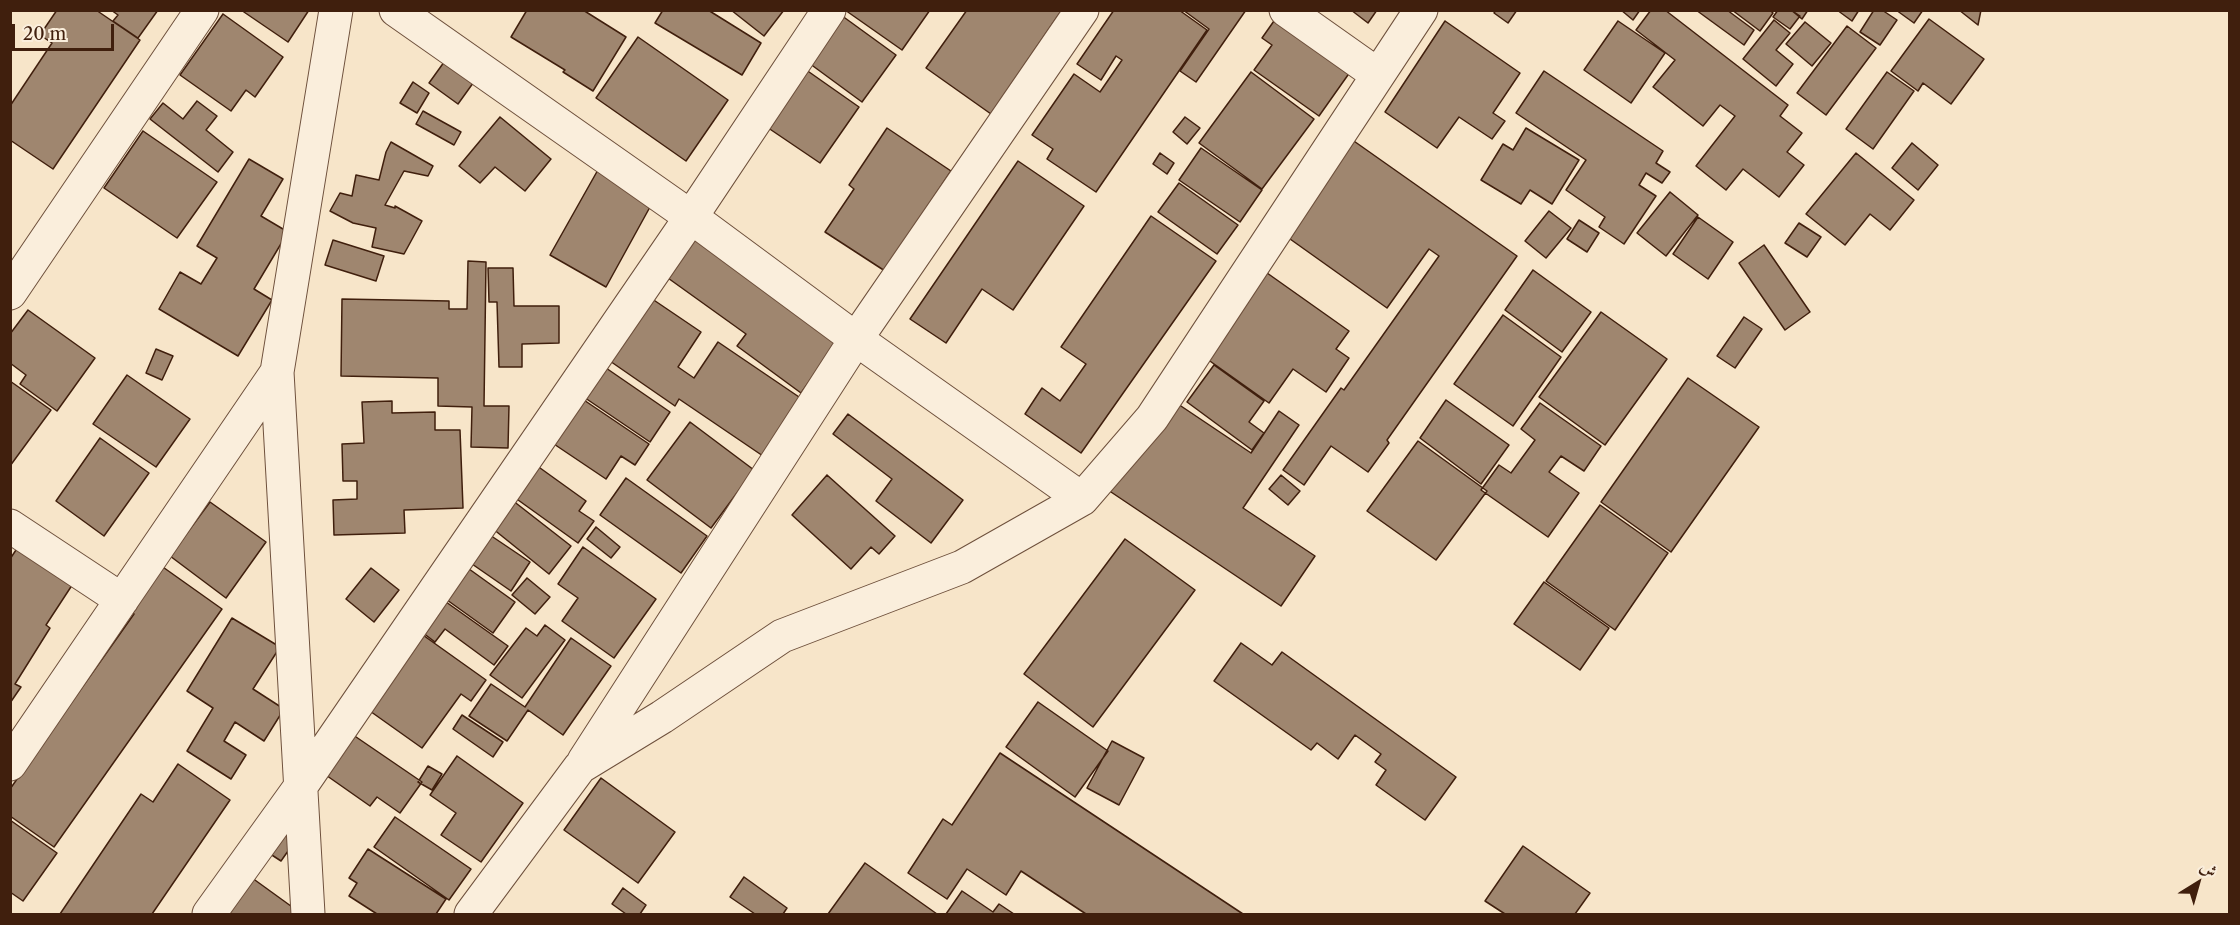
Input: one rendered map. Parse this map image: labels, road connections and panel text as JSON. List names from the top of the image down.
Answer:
{
  "scale_bar": "20 m",
  "north": "top right"
}
